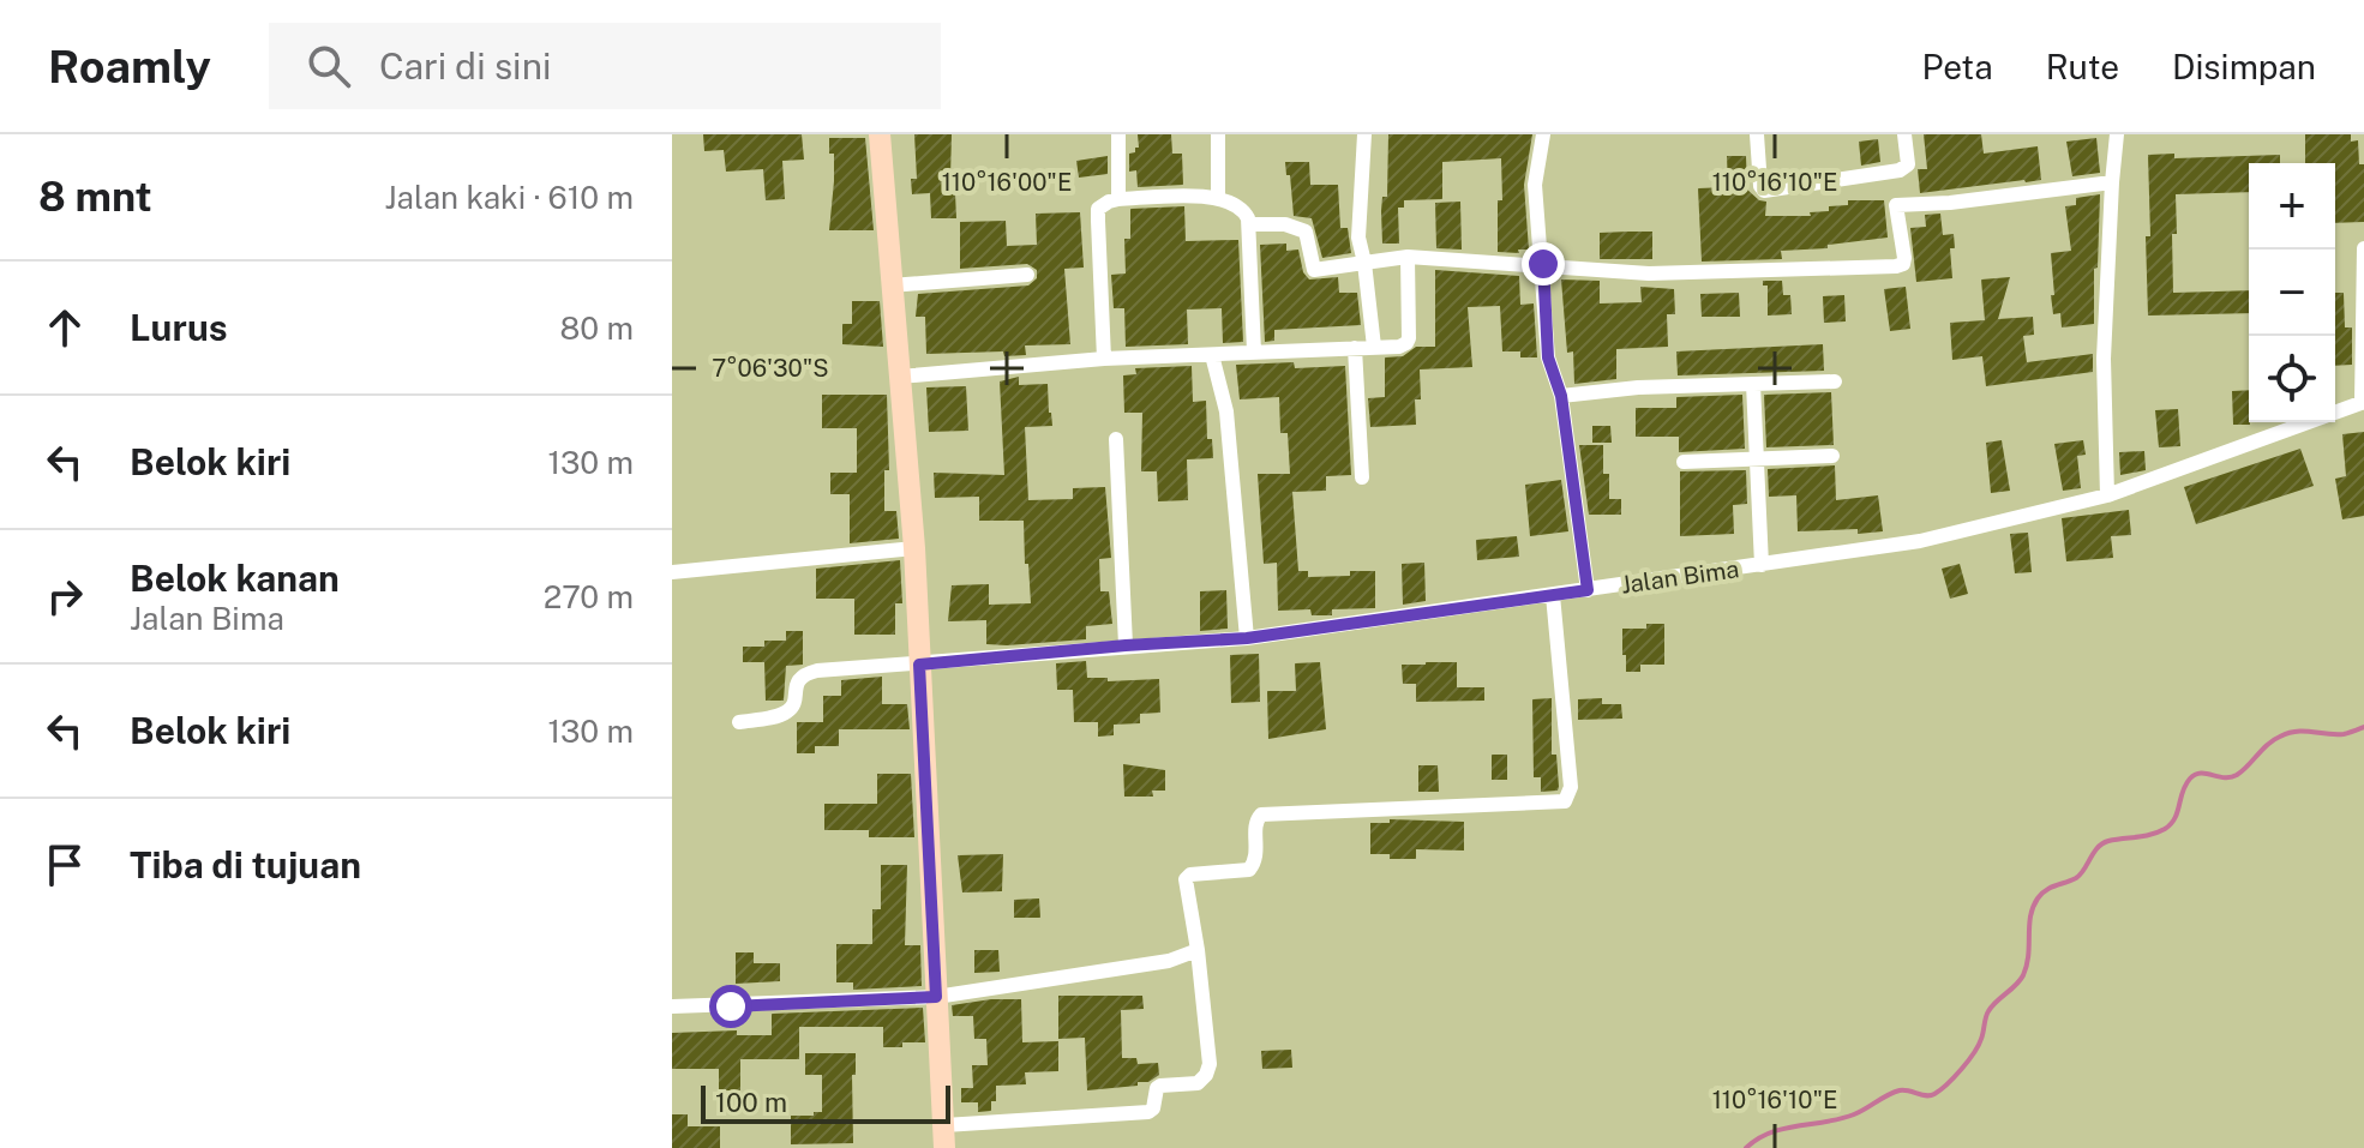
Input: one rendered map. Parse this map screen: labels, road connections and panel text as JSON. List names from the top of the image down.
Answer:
{
  "streets": {
    "street": ["Jalan Bima"]
  },
  "scale_bar": "100 m",
  "page": {
    "header": "Roamly",
    "search": "Cari di sini",
    "nav": ["Peta", "Rute", "Disimpan"],
    "heading": ["8 mnt", "Jalan kaki · 610 m"],
    "map_buttons": ["+", "−"],
    "list": [
      ["Lurus", "80 m"],
      ["Belok kiri", "130 m"],
      ["Belok kanan", "Jalan Bima", "270 m"],
      ["Belok kiri", "130 m"],
      "Tiba di tujuan"
    ],
    "scale": "100 m"
  },
  "coordinates": ["110°16'00\"E", "110°16'10\"E", "7°06'30\"S"]
}
